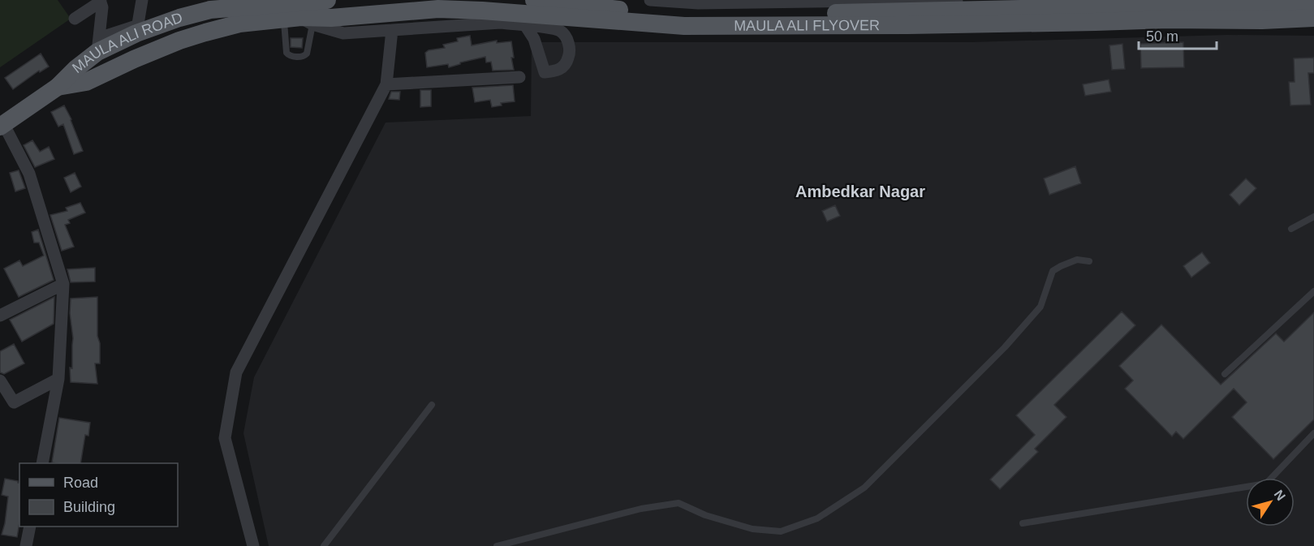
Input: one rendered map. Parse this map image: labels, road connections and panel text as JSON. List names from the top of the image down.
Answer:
{
  "streets": {
    "main road": ["MAULA ALI FLYOVER", "MAULA ALI ROAD"]
  },
  "crossings": [
    ["MAULA ALI FLYOVER", "MAULA ALI ROAD"]
  ],
  "districts": ["Ambedkar Nagar"],
  "legend": ["Road", "Building"],
  "scale_bar": "50 m",
  "north": "top right"
}
